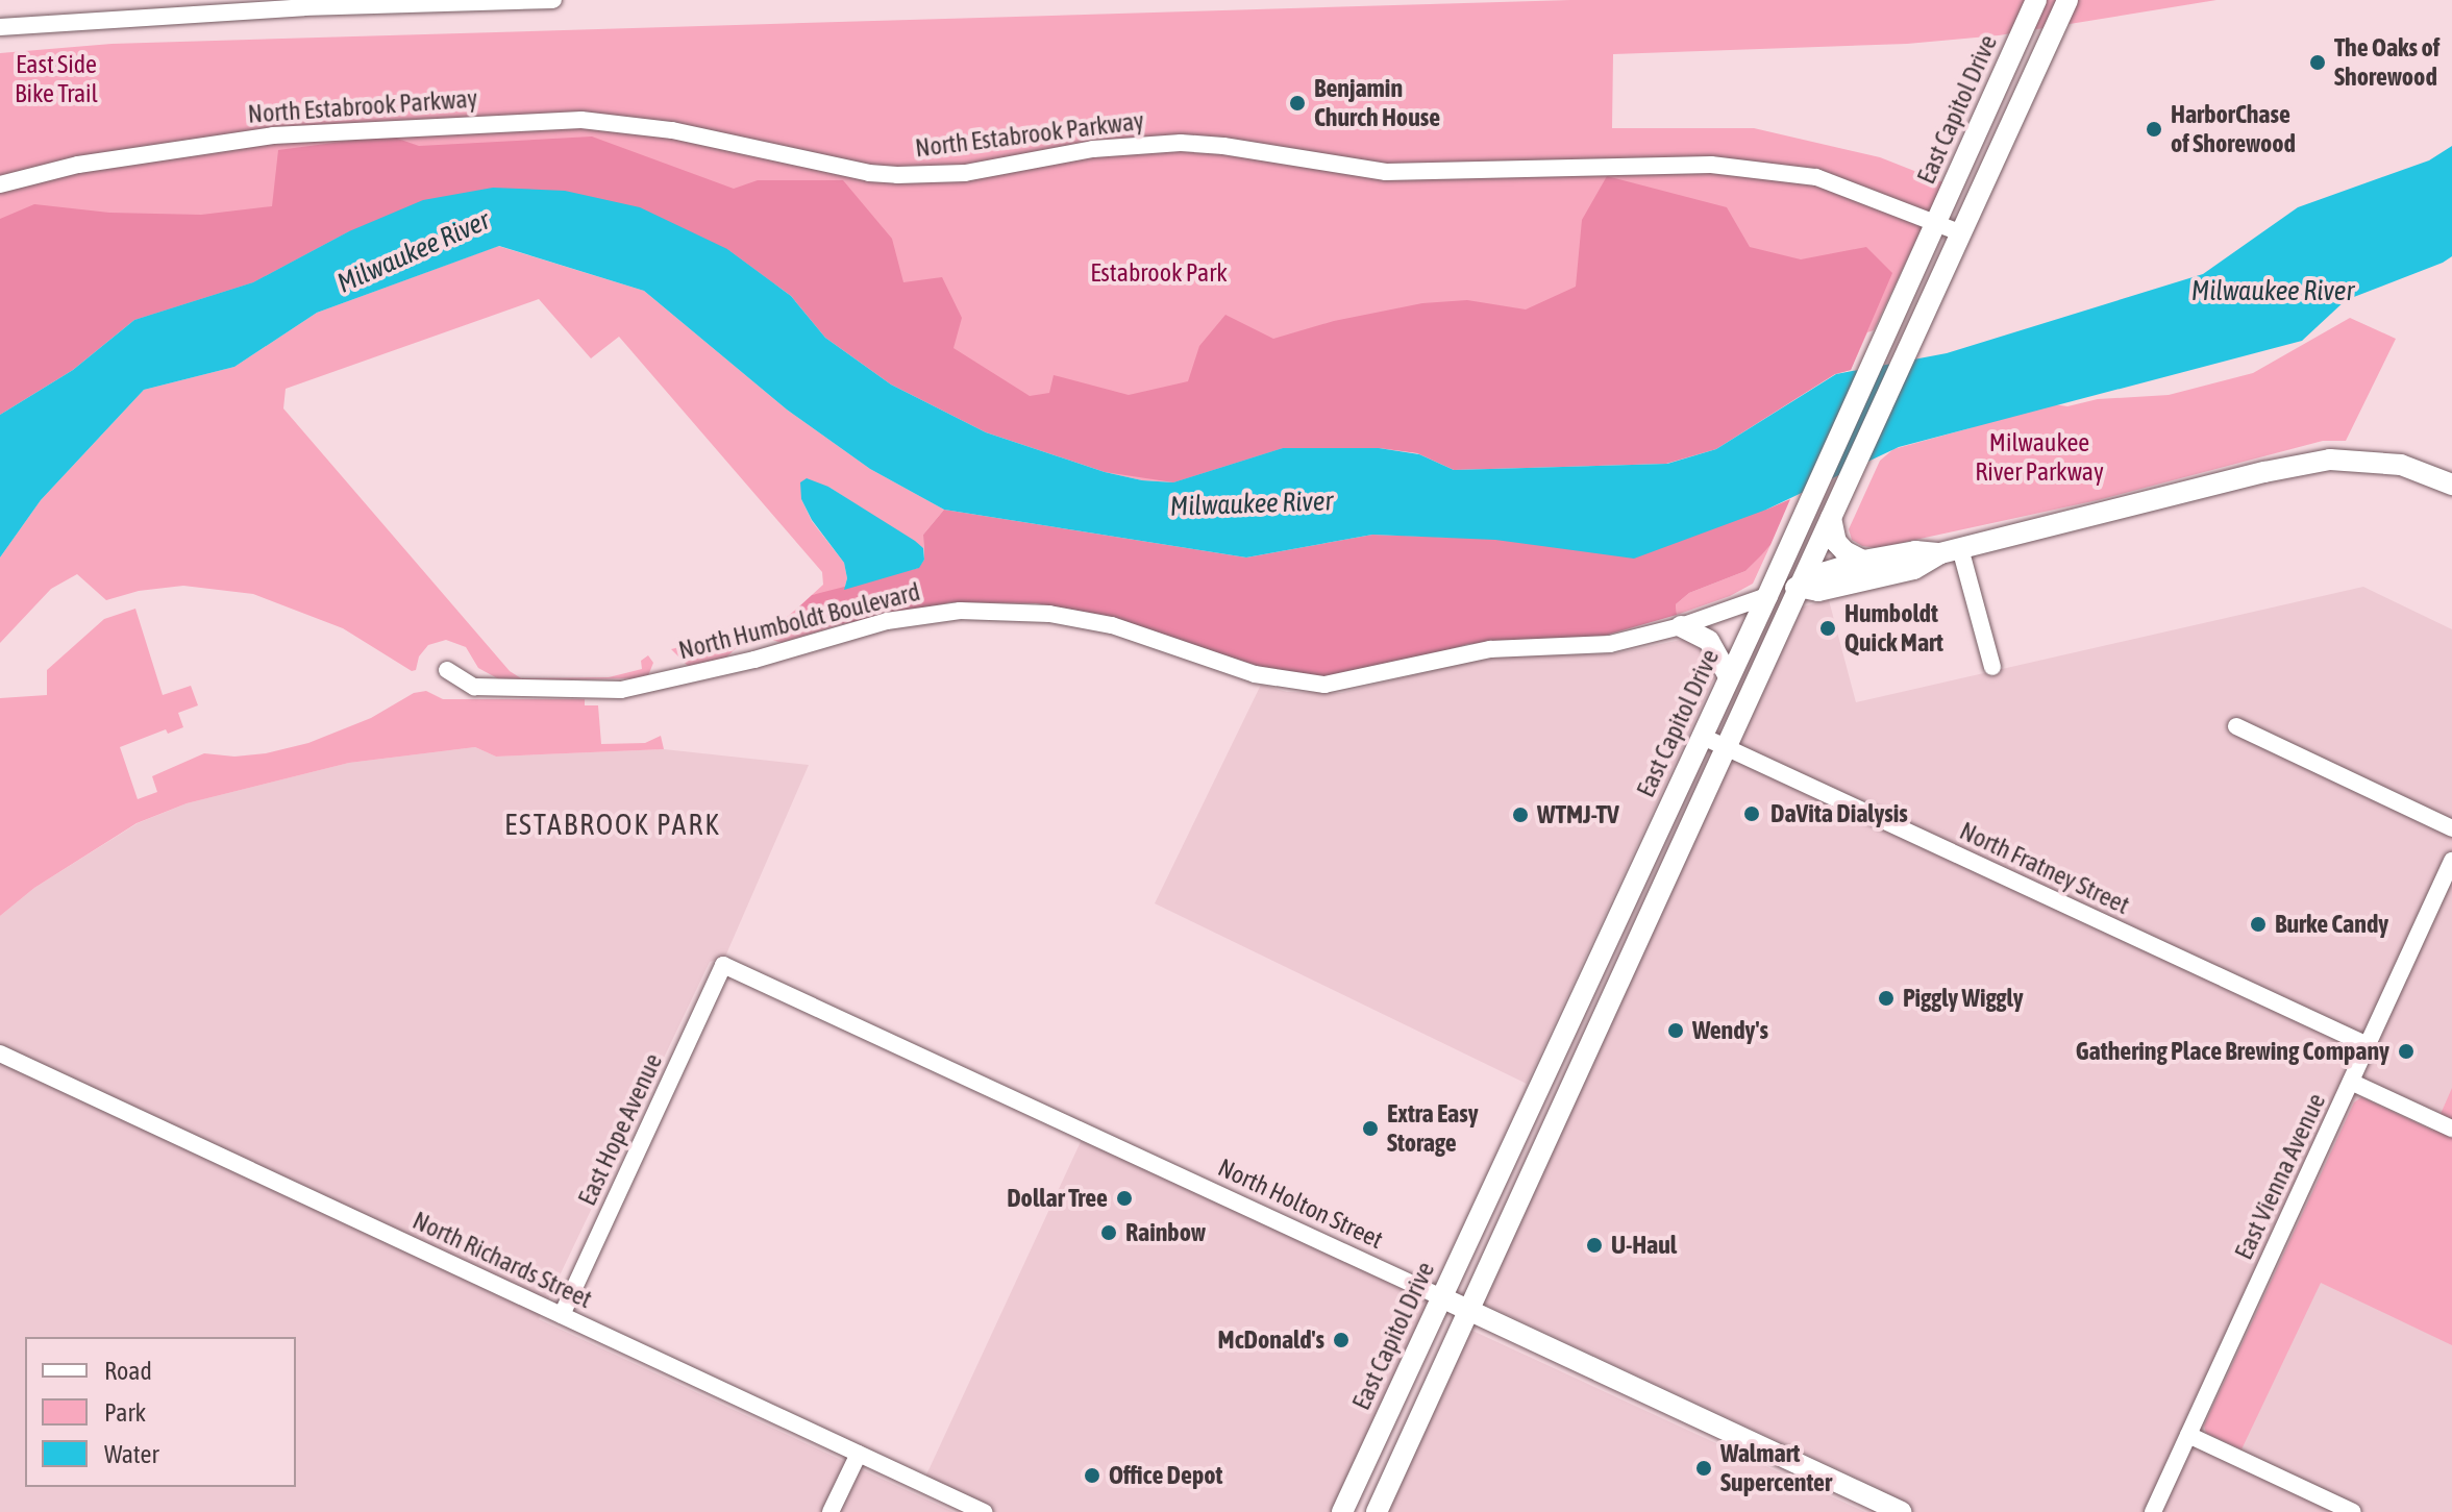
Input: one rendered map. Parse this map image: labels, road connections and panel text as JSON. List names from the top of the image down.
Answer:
{
  "streets": {
    "main road": ["East Capitol Drive", "North Humboldt Boulevard", "North Holton Street"],
    "street": [
      "North Estabrook Parkway",
      "North Fratney Street",
      "East Hope Avenue",
      "East Vienna Avenue",
      "North Richards Street"
    ]
  },
  "crossings": [
    ["North Estabrook Parkway", "East Capitol Drive"],
    ["East Capitol Drive", "North Humboldt Boulevard"],
    ["East Capitol Drive", "North Fratney Street"],
    ["East Capitol Drive", "North Holton Street"],
    ["North Fratney Street", "East Vienna Avenue"],
    ["East Hope Avenue", "North Holton Street"],
    ["East Hope Avenue", "North Richards Street"]
  ],
  "districts": ["ESTABROOK PARK"],
  "water": ["Milwaukee River"],
  "parks": ["East Side Bike Trail", "Estabrook Park", "Milwaukee River Parkway"],
  "places": [
    "The Oaks of Shorewood",
    "Benjamin Church House",
    "HarborChase of Shorewood",
    "Humboldt Quick Mart",
    "DaVita Dialysis",
    "WTMJ-TV",
    "Burke Candy",
    "Piggly Wiggly",
    "Wendy's",
    "Gathering Place Brewing Company",
    "Extra Easy Storage",
    "Dollar Tree",
    "Rainbow",
    "U-Haul",
    "McDonald's",
    "Walmart Supercenter",
    "Office Depot"
  ],
  "legend": ["Road", "Park", "Water"]
}
